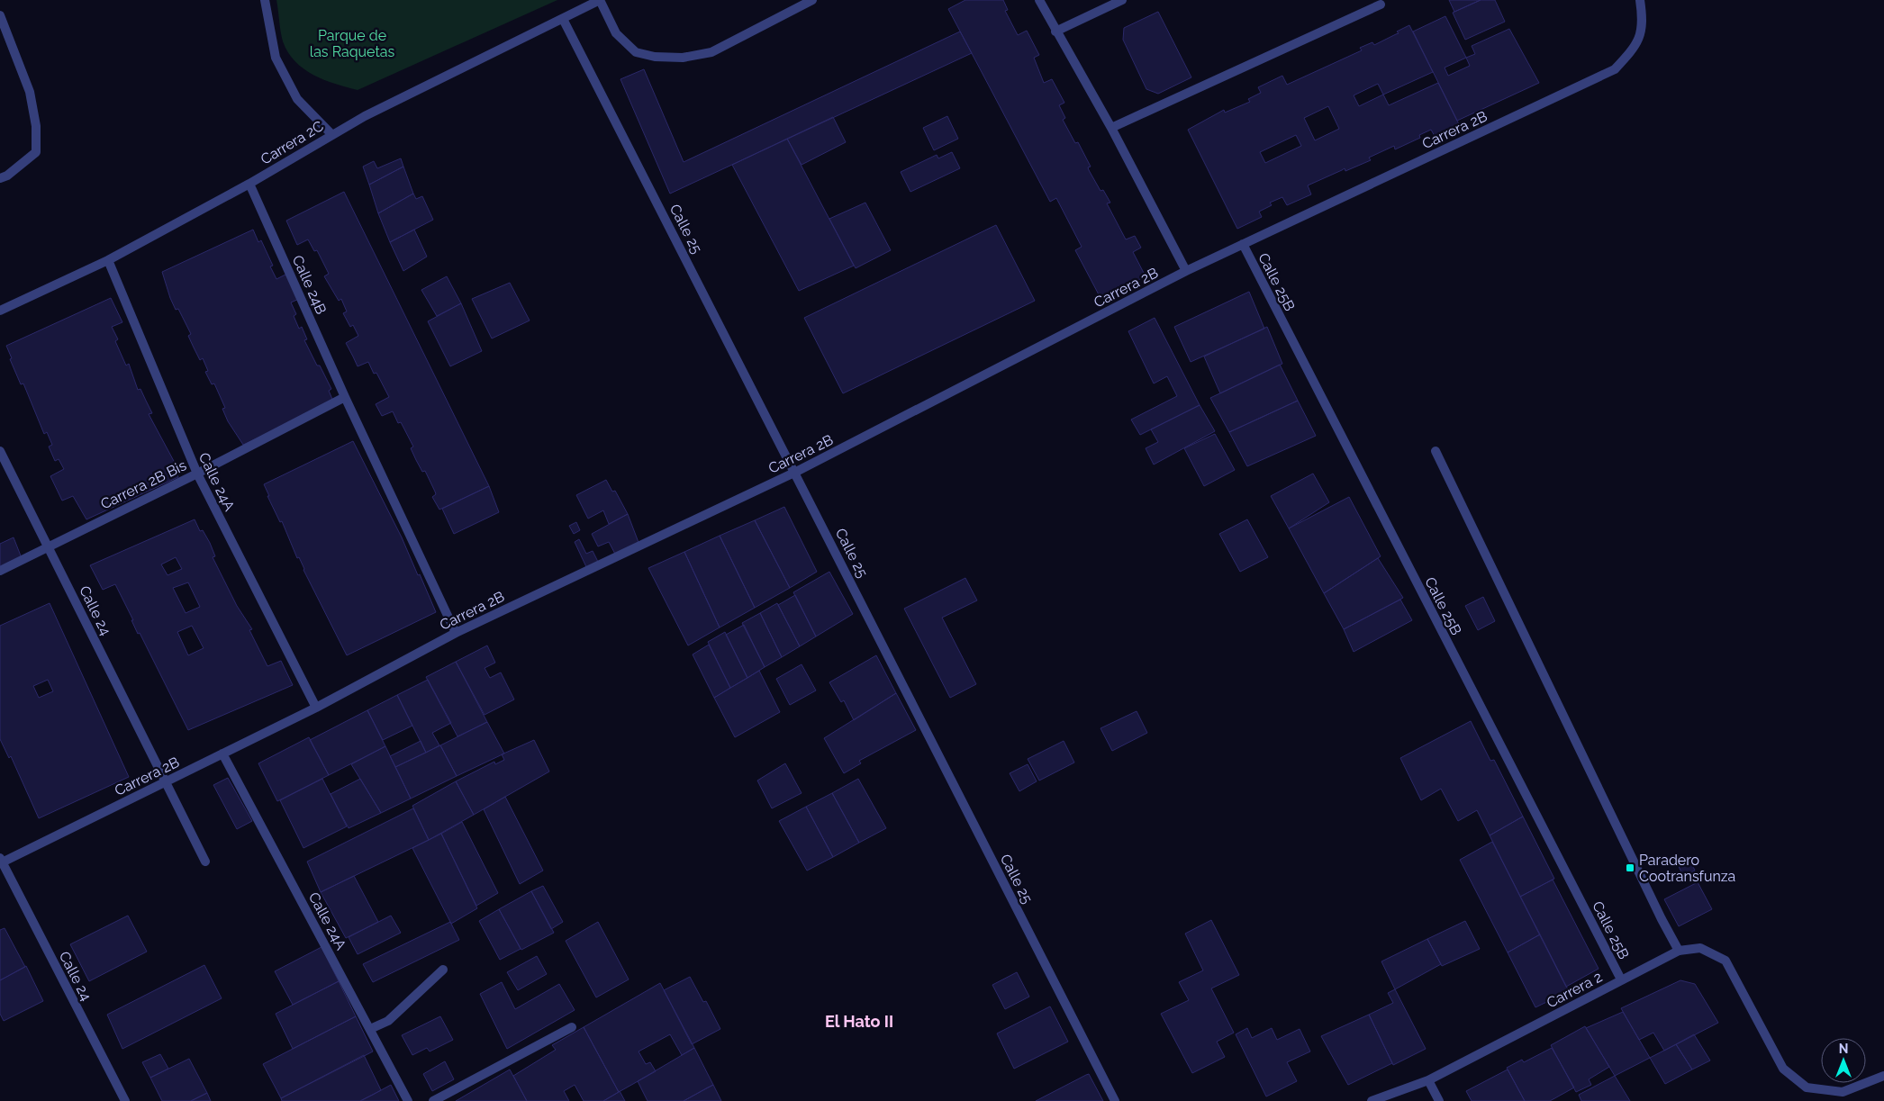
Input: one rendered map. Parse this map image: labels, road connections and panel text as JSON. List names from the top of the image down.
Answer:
{
  "streets": {
    "street": [
      "Carrera 2B",
      "Carrera 2C",
      "Calle 25",
      "Calle 25B",
      "Calle 24B",
      "Calle 24A",
      "Carrera 2B Bis",
      "Calle 24",
      "Carrera 2"
    ]
  },
  "crossings": [
    ["Carrera 2B", "Calle 25"],
    ["Carrera 2B", "Calle 25B"],
    ["Carrera 2B", "Calle 24A"],
    ["Carrera 2B", "Calle 24"],
    ["Carrera 2C", "Calle 25"],
    ["Carrera 2C", "Calle 24B"],
    ["Carrera 2C", "Calle 24A"],
    ["Calle 25B", "Carrera 2"],
    ["Calle 24B", "Carrera 2B Bis"],
    ["Calle 24A", "Carrera 2B Bis"],
    ["Carrera 2B Bis", "Calle 24"]
  ],
  "districts": ["El Hato II"],
  "parks": ["Parque de las Raquetas"],
  "places": {
    "transit": ["Paradero Cootransfunza"]
  },
  "north": "top"
}
